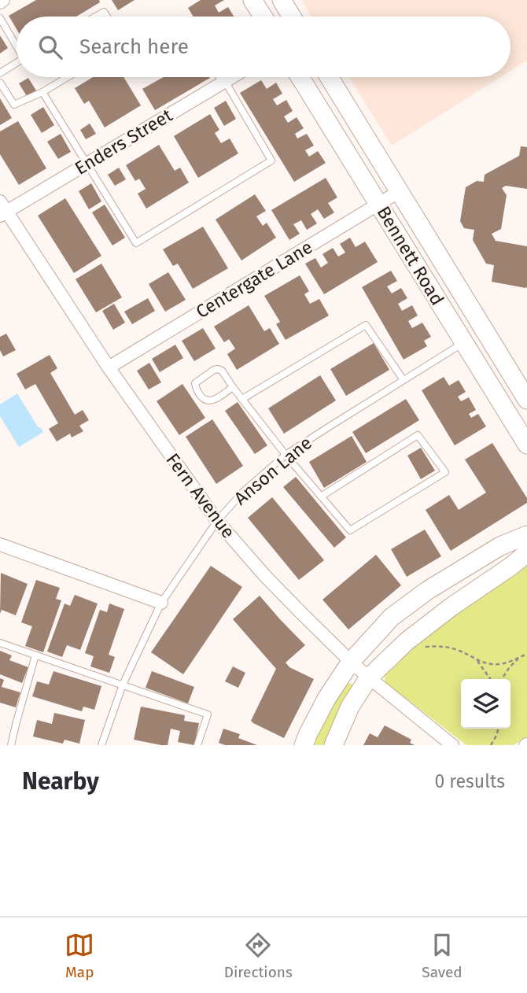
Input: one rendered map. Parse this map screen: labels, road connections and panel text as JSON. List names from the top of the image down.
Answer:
{
  "streets": {
    "street": [
      "Enders Street",
      "Bennett Road",
      "Centergate Lane",
      "Fern Avenue"
    ],
    "lane": ["Anson Lane"]
  },
  "crossings": [
    ["Enders Street", "Fern Avenue"],
    ["Bennett Road", "Centergate Lane"],
    ["Bennett Road", "Anson Lane"],
    ["Centergate Lane", "Fern Avenue"],
    ["Anson Lane", "Fern Avenue"]
  ],
  "page": {
    "search": "Search here",
    "heading": ["Nearby", "0 results"],
    "nav": ["Map", "Directions", "Saved"]
  }
}
